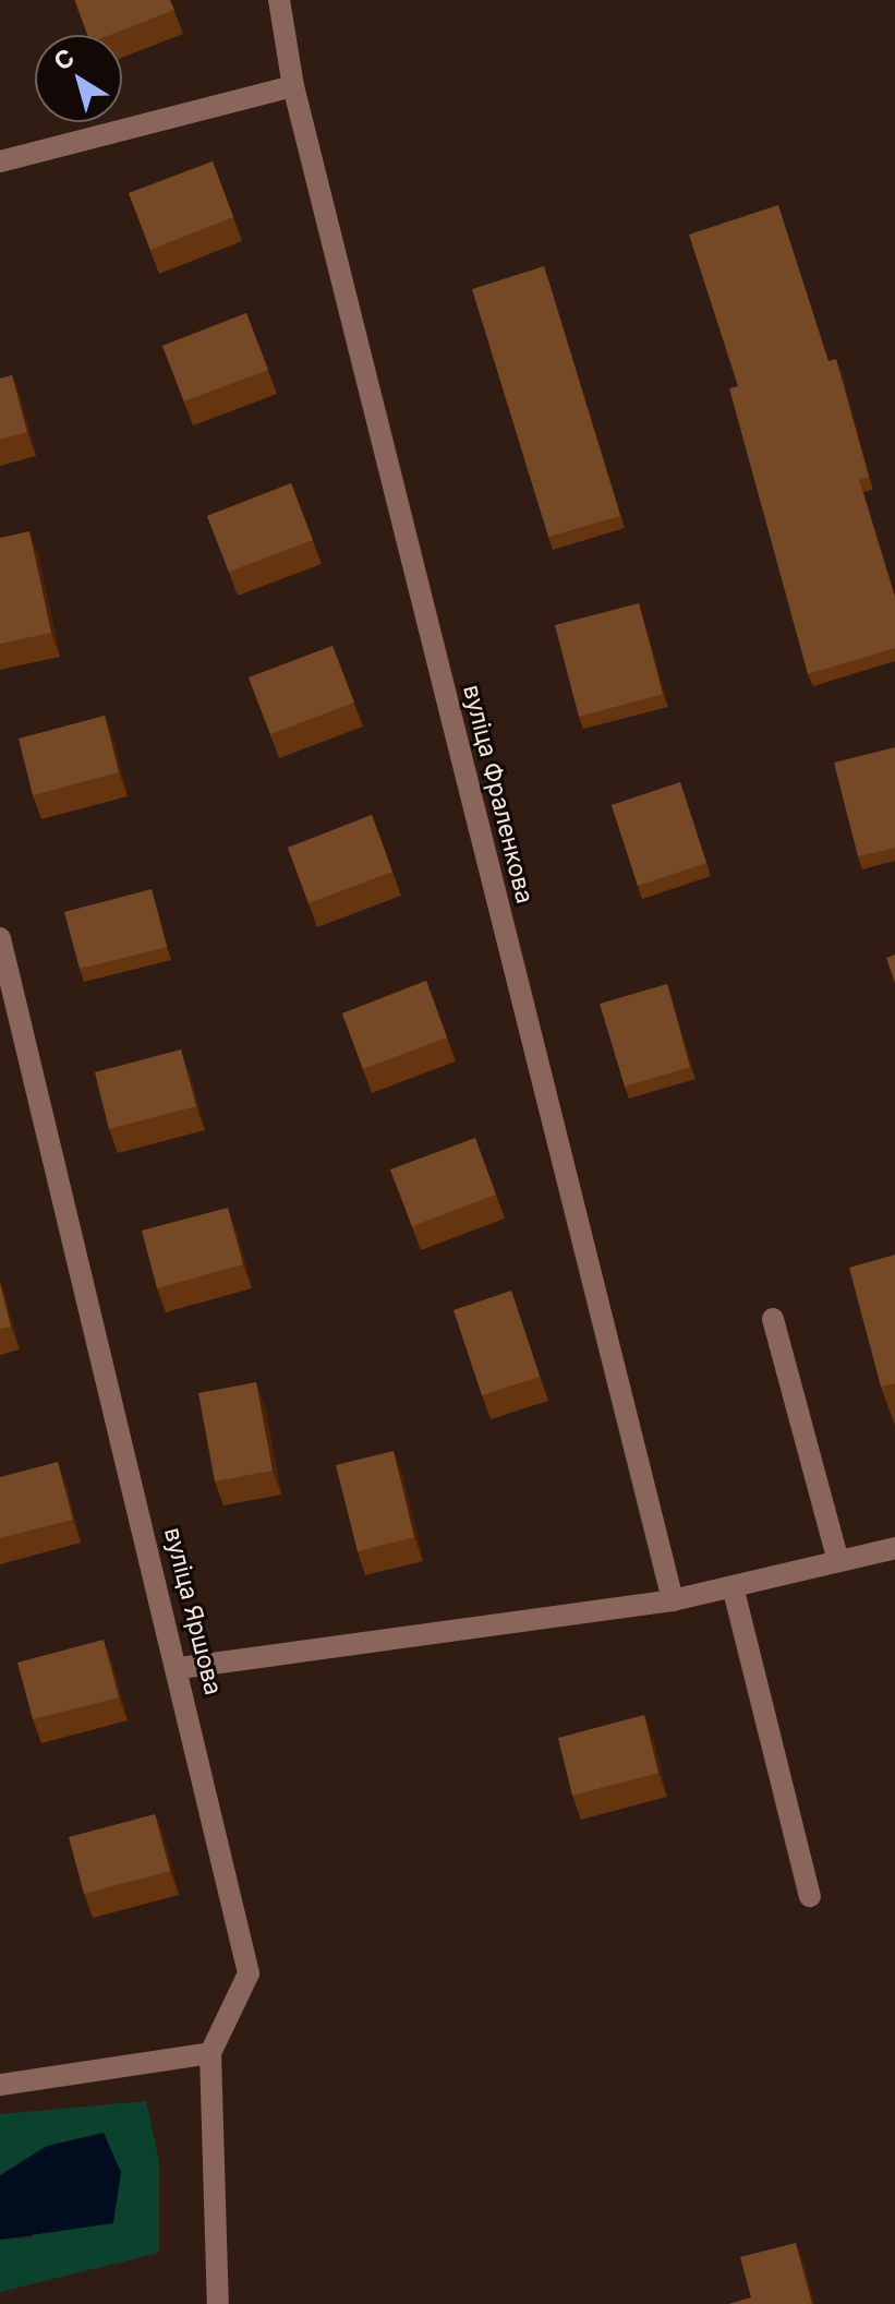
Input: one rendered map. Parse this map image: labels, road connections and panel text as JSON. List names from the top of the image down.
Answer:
{
  "streets": {
    "street": ["вуліца Фраленкова", "вуліца Яршова"]
  },
  "north": "top left"
}
